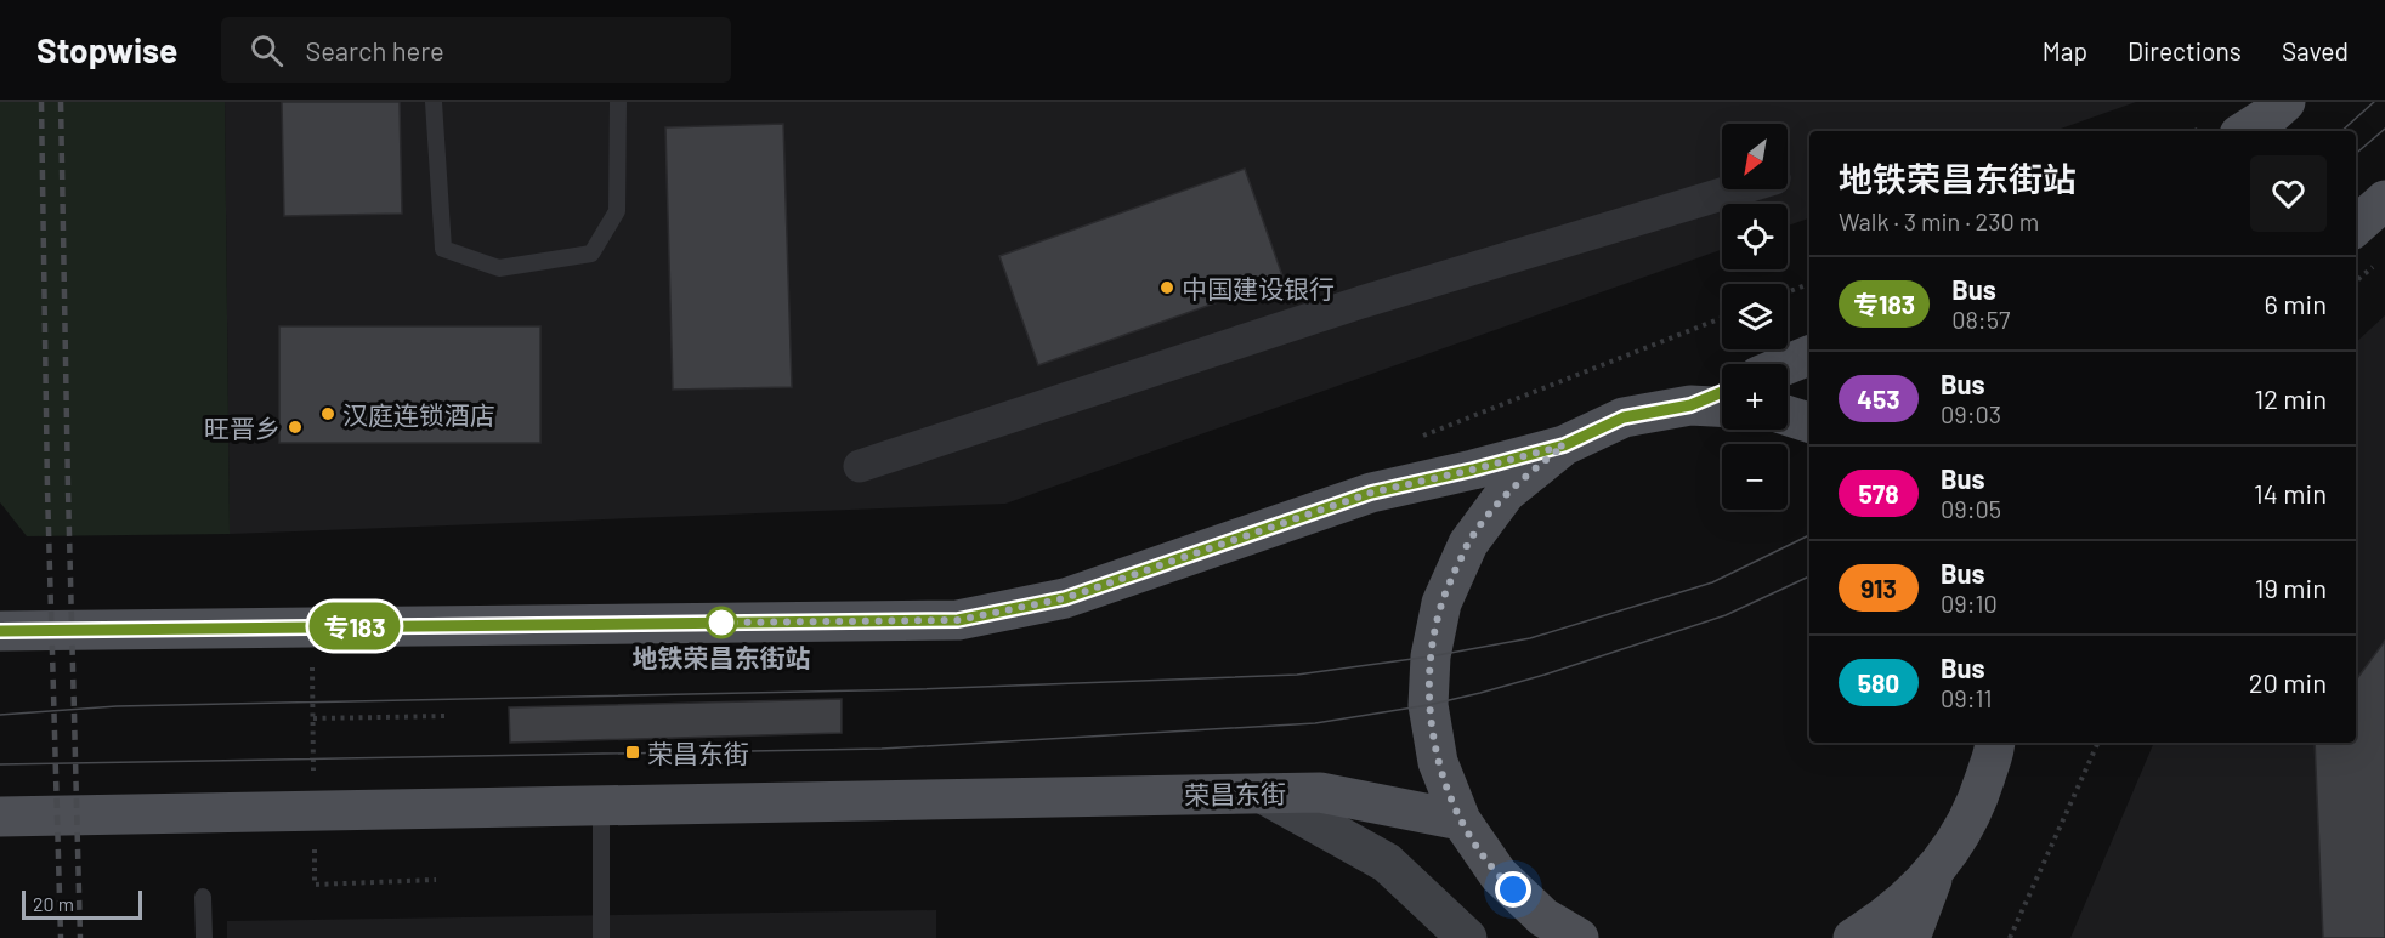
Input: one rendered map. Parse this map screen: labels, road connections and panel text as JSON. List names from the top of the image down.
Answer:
{
  "streets": {
    "main road": ["荣昌东街"]
  },
  "places": {
    "other": [
      "中国建设银行",
      "汉庭连锁酒店",
      "旺晋乡",
      "地铁荣昌东街站"
    ],
    "transit": ["荣昌东街"]
  },
  "lines": ["bus line 专183"],
  "scale_bar": "20 m",
  "north": "bottom left",
  "page": {
    "header": "Stopwise",
    "search": "Search here",
    "nav": ["Map", "Directions", "Saved"],
    "on_map": "专183",
    "map_buttons": ["+", "−"],
    "heading": ["地铁荣昌东街站", "Walk · 3 min · 230 m"],
    "list": [
      {
        "mark": "专183",
        "name": "Bus",
        "note": "08:57",
        "value": "6 min"
      },
      {
        "mark": "453",
        "name": "Bus",
        "note": "09:03",
        "value": "12 min"
      },
      {
        "mark": "578",
        "name": "Bus",
        "note": "09:05",
        "value": "14 min"
      },
      {
        "mark": "913",
        "name": "Bus",
        "note": "09:10",
        "value": "19 min"
      },
      {
        "mark": "580",
        "name": "Bus",
        "note": "09:11",
        "value": "20 min"
      }
    ],
    "scale": "20 m"
  }
}
